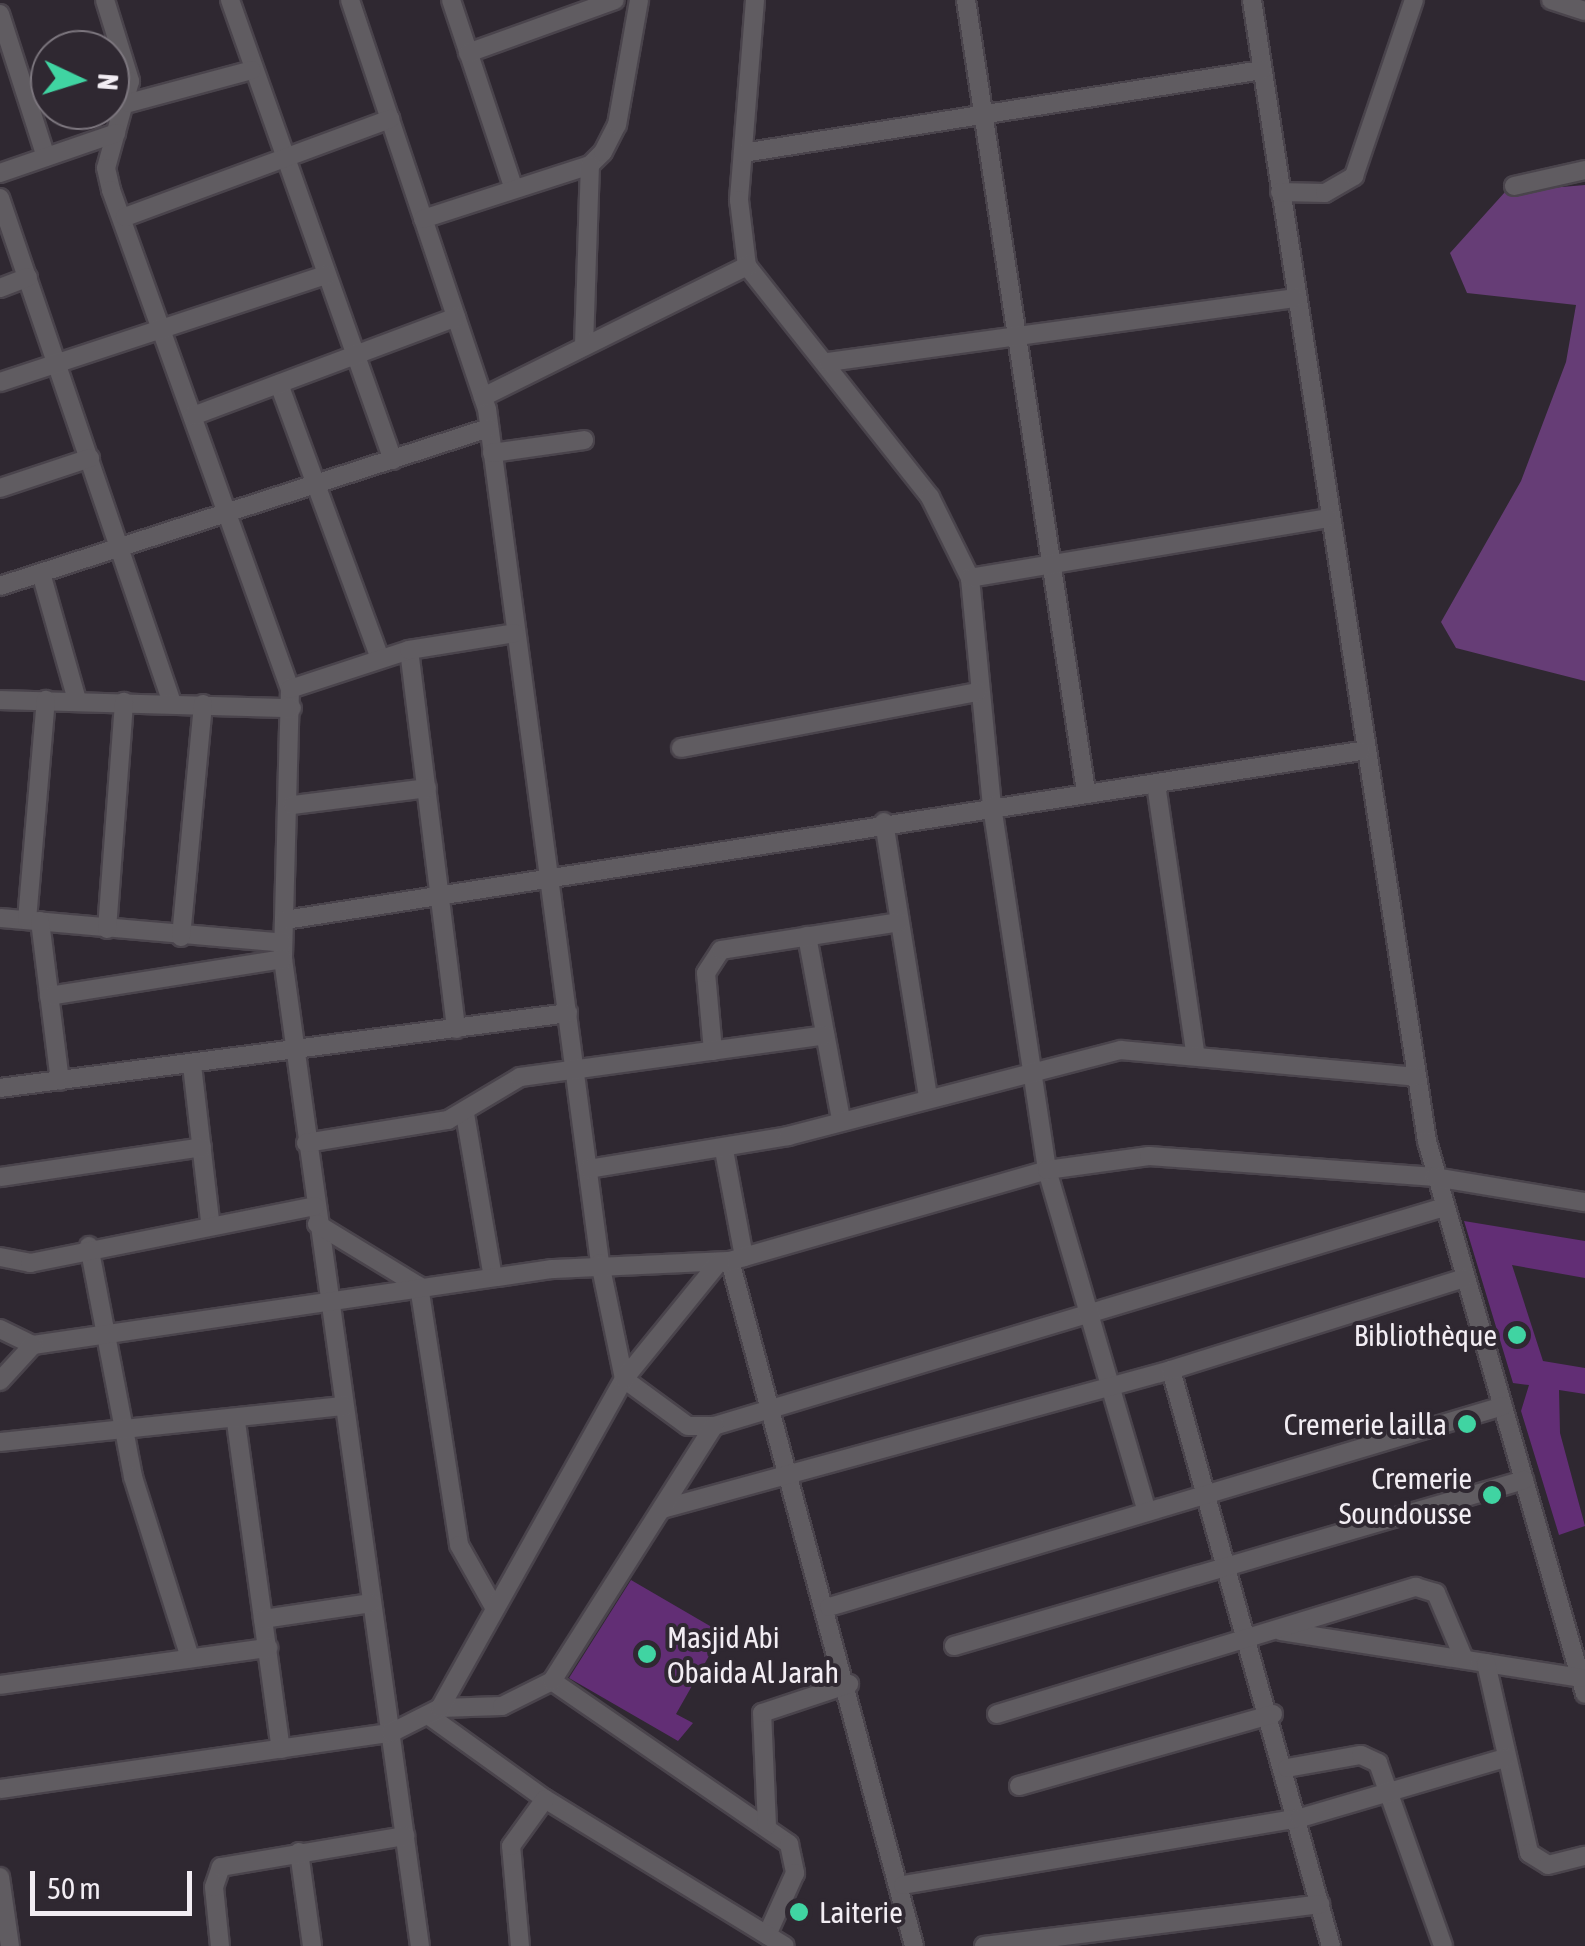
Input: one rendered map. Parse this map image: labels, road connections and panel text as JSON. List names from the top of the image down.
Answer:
{
  "places": [
    "Bibliothèque",
    "Cremerie lailla",
    "Cremerie Soundousse",
    "Masjid Abi Obaida Al Jarah",
    "Laiterie"
  ],
  "scale_bar": "50 m",
  "north": "right"
}
